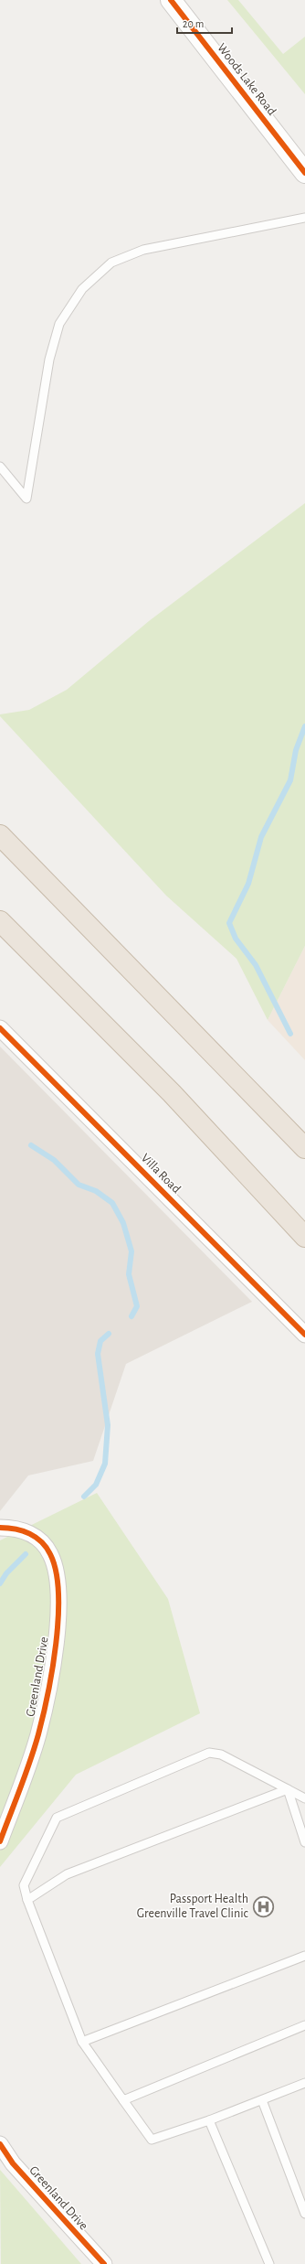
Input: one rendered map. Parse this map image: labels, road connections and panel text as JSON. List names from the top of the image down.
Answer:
{
  "streets": {
    "street": ["Woods Lake Road", "Villa Road", "Greenland Drive"]
  },
  "places": {
    "hospital": ["Passport Health Greenville Travel Clinic"]
  },
  "scale_bar": "20 m"
}
